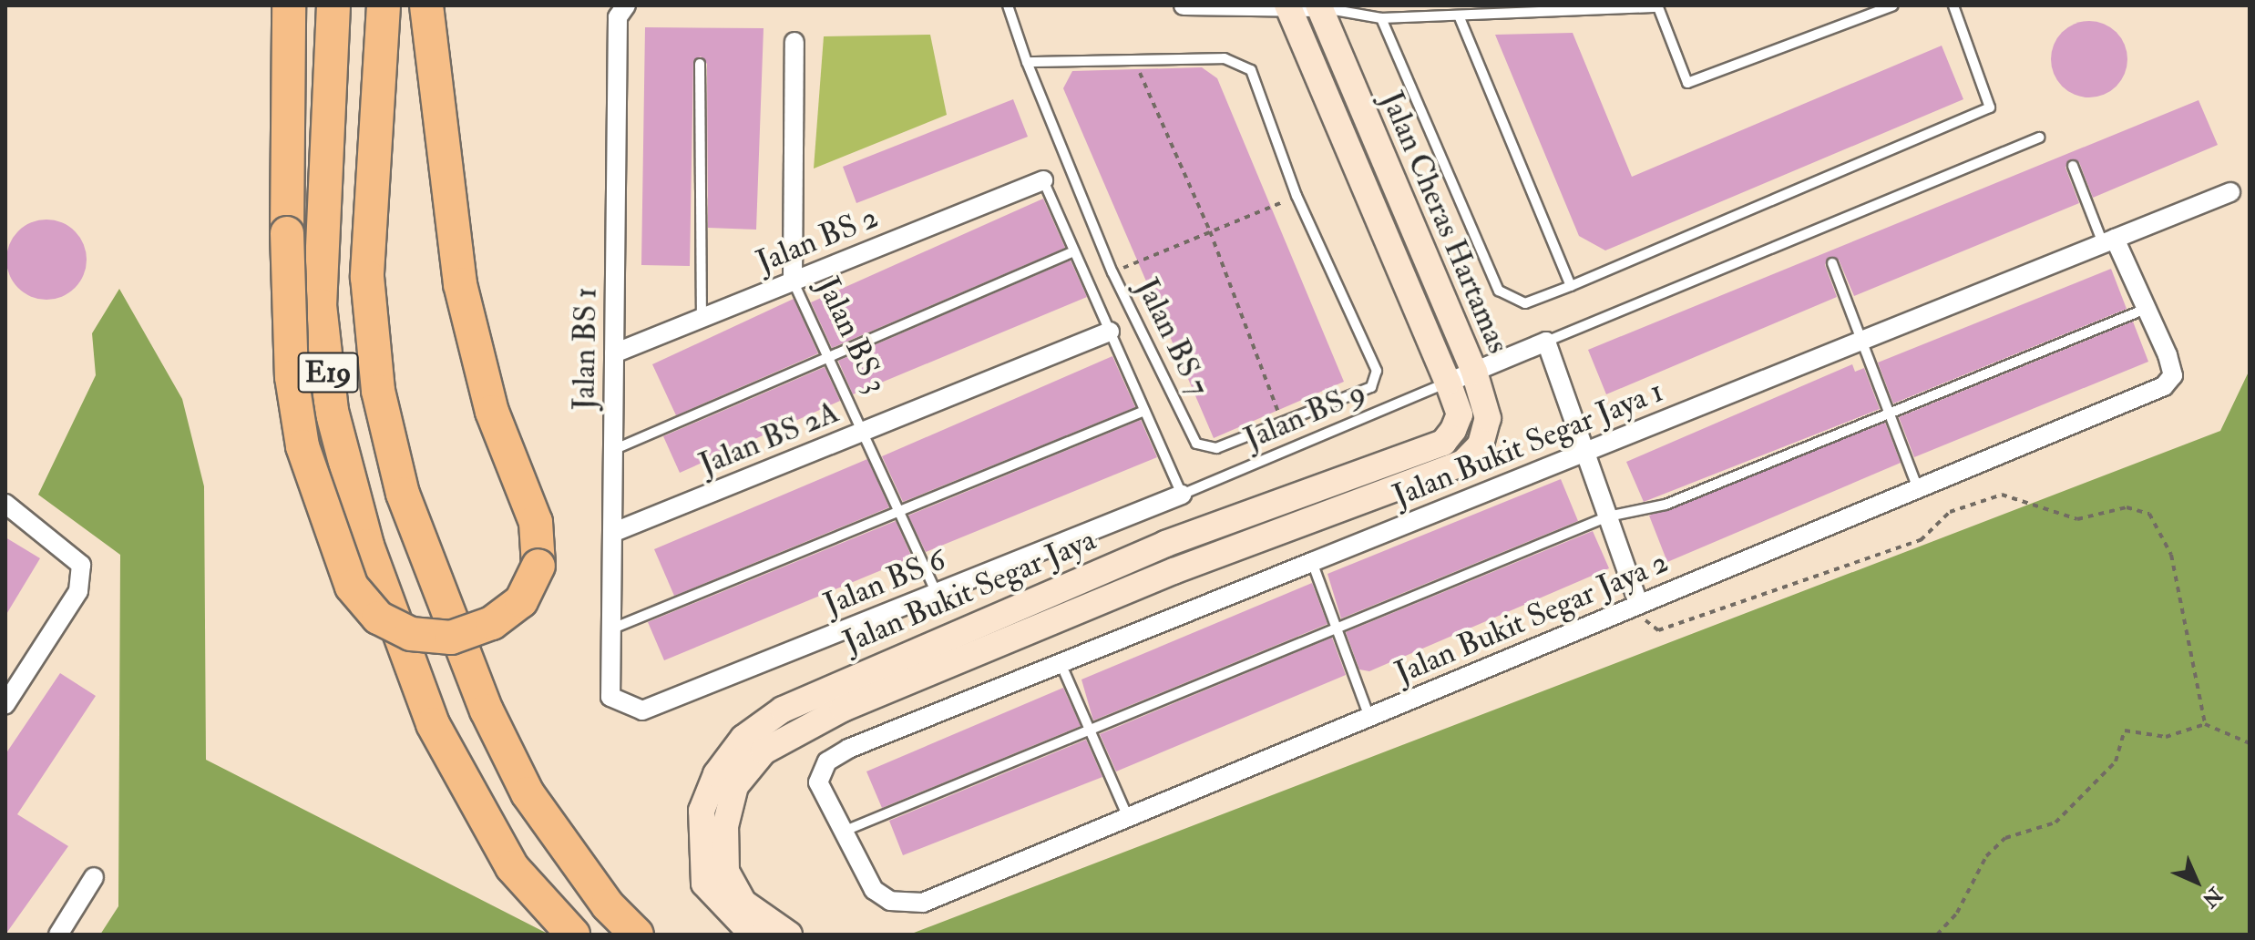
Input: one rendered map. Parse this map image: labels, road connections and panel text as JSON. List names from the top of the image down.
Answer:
{
  "streets": {
    "highway": ["E19"],
    "street": [
      "Jalan Cheras Hartamas",
      "Jalan BS 2",
      "Jalan BS 3",
      "Jalan BS 1",
      "Jalan BS 2A",
      "Jalan Bukit Segar Jaya 1",
      "Jalan BS 6",
      "Jalan Bukit Segar Jaya",
      "Jalan Bukit Segar Jaya 2"
    ],
    "lane": ["Jalan BS 7", "Jalan BS 9"]
  },
  "crossings": [
    ["Jalan Cheras Hartamas", "Jalan BS 9"],
    ["Jalan Cheras Hartamas", "Jalan Bukit Segar Jaya"],
    ["Jalan BS 2", "Jalan BS 3"],
    ["Jalan BS 2", "Jalan BS 1"],
    ["Jalan BS 3", "Jalan BS 2A"],
    ["Jalan BS 3", "Jalan BS 6"],
    ["Jalan BS 1", "Jalan BS 2A"],
    ["Jalan BS 1", "Jalan BS 6"],
    ["Jalan BS 9", "Jalan BS 6"],
    ["Jalan Bukit Segar Jaya 1", "Jalan Bukit Segar Jaya 2"]
  ],
  "north": "bottom right"
}
